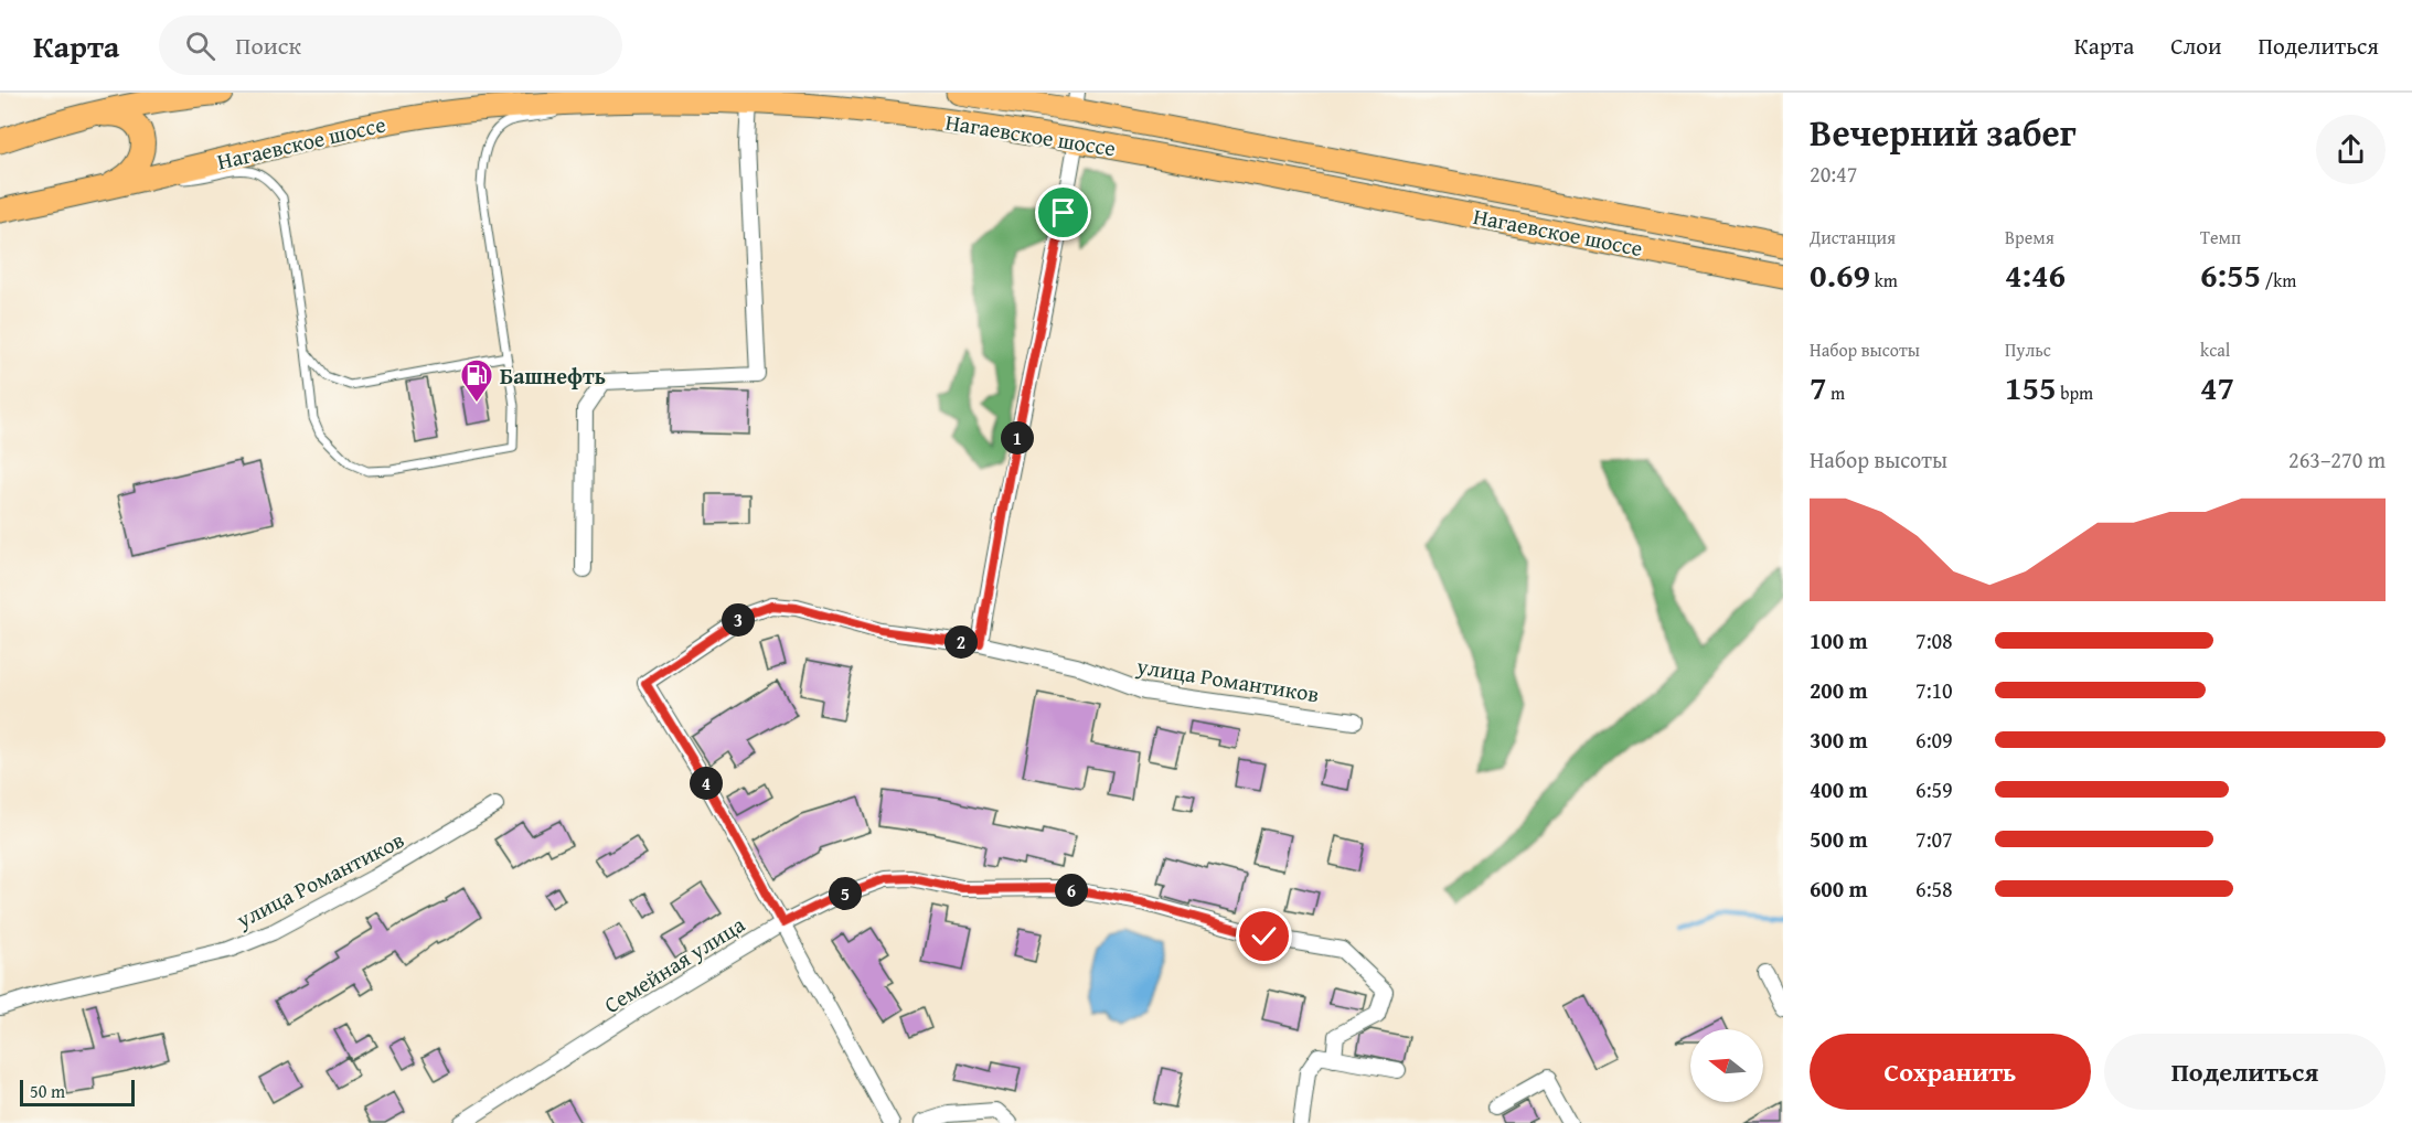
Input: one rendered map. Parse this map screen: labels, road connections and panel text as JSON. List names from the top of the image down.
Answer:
{
  "streets": {
    "main road": ["Нагаевское шоссе"],
    "street": ["улица Романтиков", "Семейная улица"]
  },
  "crossings": [
    ["улица Романтиков", "Семейная улица"]
  ],
  "places": {
    "fuel station": ["Башнефть"]
  },
  "scale_bar": "50 m",
  "north": "left",
  "page": {
    "header": "Карта",
    "search": "Поиск",
    "nav": ["Карта", "Слои", "Поделиться"],
    "heading": ["Вечерний забег", "20:47"],
    "stats": [
      ["Дистанция", "0.69 km"],
      ["Время", "4:46"],
      ["Темп", "6:55 /km"],
      ["Набор высоты", "7 m"],
      ["Пульс", "155 bpm"],
      ["kcal", "47"]
    ],
    "pins": [
      "1",
      "3",
      "2",
      "4",
      "6",
      "5"
    ],
    "chart": ["Набор высоты", "263–270 m"],
    "list": [
      {
        "name": "100 m",
        "note": "7:08"
      },
      {
        "name": "200 m",
        "note": "7:10"
      },
      {
        "name": "300 m",
        "note": "6:09"
      },
      {
        "name": "400 m",
        "note": "6:59"
      },
      {
        "name": "500 m",
        "note": "7:07"
      },
      {
        "name": "600 m",
        "note": "6:58"
      }
    ],
    "buttons": ["Сохранить", "Поделиться"],
    "scale": "50 m"
  }
}
